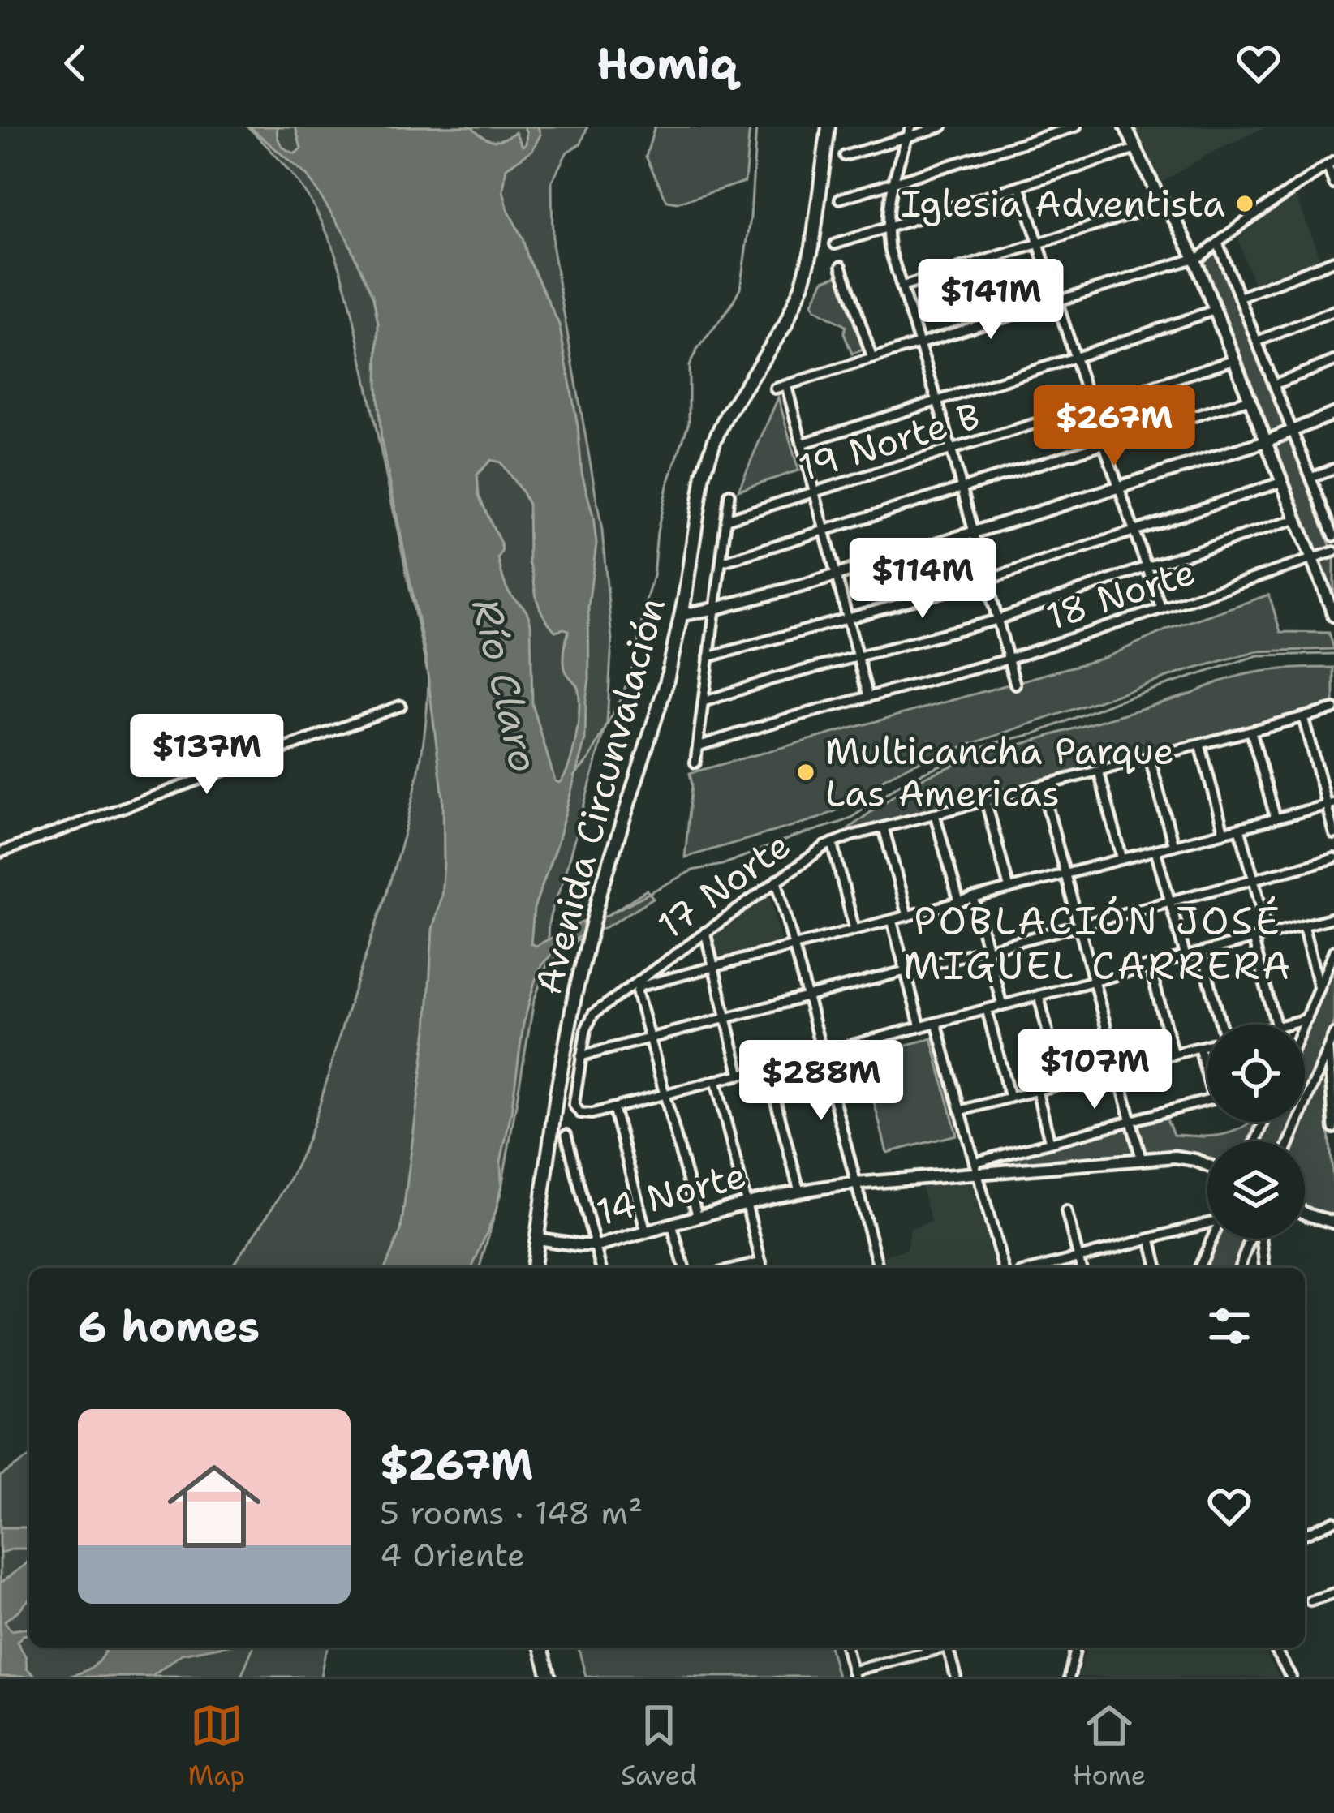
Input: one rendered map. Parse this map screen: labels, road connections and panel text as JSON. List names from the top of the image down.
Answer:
{
  "streets": {
    "main road": ["Avenida Circunvalación"],
    "street": [
      "19 Norte B",
      "18 Norte",
      "17 Norte",
      "14 Norte"
    ]
  },
  "crossings": [
    ["Avenida Circunvalación", "14 Norte"]
  ],
  "districts": ["POBLACIÓN JOSÉ MIGUEL CARRERA"],
  "water": ["Río Claro"],
  "places": ["Iglesia Adventista", "Multicancha Parque Las Americas"],
  "page": {
    "header": "Homiq",
    "price": [
      "$141M",
      "$267M",
      "$114M",
      "$137M",
      "$107M",
      "$288M"
    ],
    "heading": "6 homes",
    "list": [
      {
        "name": "$267M",
        "note": "5 rooms · 148 m² · 4 Oriente"
      }
    ],
    "tabs": ["Map", "Saved", "Home"]
  }
}
